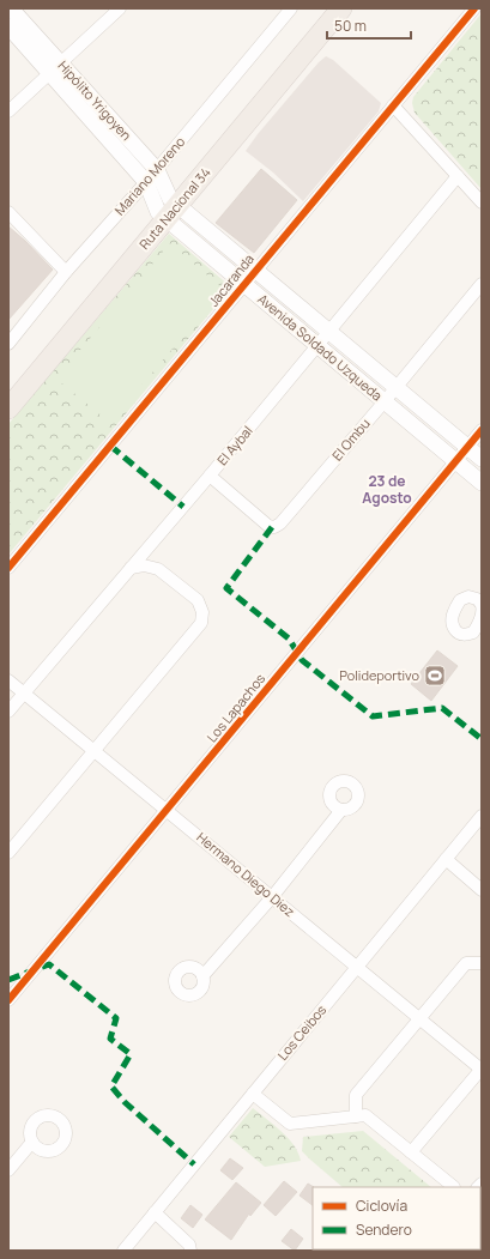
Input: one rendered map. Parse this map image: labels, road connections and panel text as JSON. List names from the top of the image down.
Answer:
{
  "streets": {
    "highway": ["Ruta Nacional 34"],
    "street": [
      "Hipólito Yrigoyen",
      "Mariano Moreno",
      "Jacaranda",
      "Avenida Soldado Uzqueda",
      "El Ombu",
      "El Aybal",
      "Los Lapachos",
      "Hermano Diego Diez",
      "Los Ceibos"
    ]
  },
  "crossings": [
    ["Hipólito Yrigoyen", "Mariano Moreno"],
    ["Hipólito Yrigoyen", "Ruta Nacional 34"],
    ["Hipólito Yrigoyen", "Avenida Soldado Uzqueda"],
    ["Ruta Nacional 34", "Avenida Soldado Uzqueda"],
    ["Jacaranda", "Avenida Soldado Uzqueda"],
    ["Avenida Soldado Uzqueda", "El Ombu"],
    ["Avenida Soldado Uzqueda", "El Aybal"],
    ["Avenida Soldado Uzqueda", "Los Lapachos"],
    ["El Ombu", "El Aybal"],
    ["El Aybal", "Hermano Diego Diez"],
    ["Los Lapachos", "Hermano Diego Diez"],
    ["Hermano Diego Diez", "Los Ceibos"]
  ],
  "districts": ["23 de Agosto"],
  "places": {
    "sports": ["Polideportivo"]
  },
  "legend": ["Ciclovía", "Sendero"],
  "scale_bar": "50 m"
}
